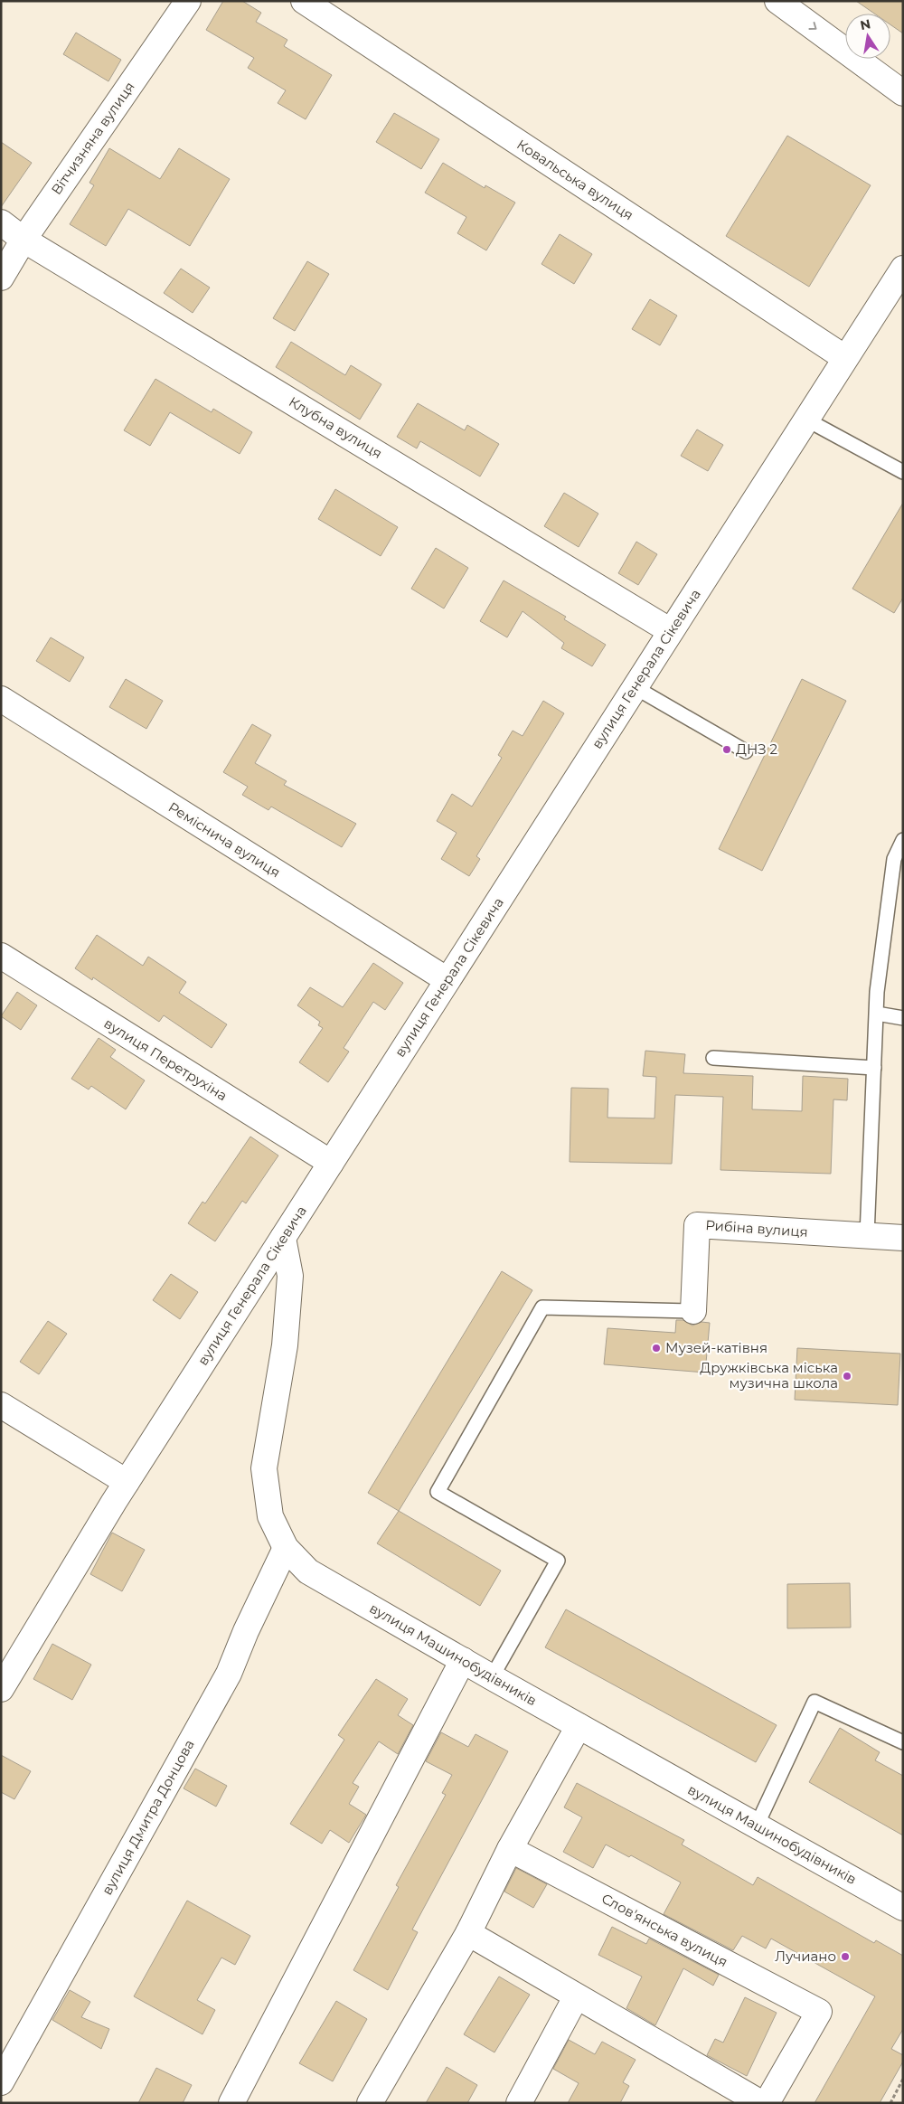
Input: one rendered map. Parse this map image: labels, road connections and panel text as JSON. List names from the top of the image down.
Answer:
{
  "streets": {
    "street": [
      "Вітчизняна вулиця",
      "Ковальська вулиця",
      "Клубна вулиця",
      "вулиця Генерала Сікевича",
      "Реміснича вулиця",
      "вулиця Перетрухіна",
      "Рибіна вулиця",
      "вулиця Машинобудівників",
      "вулиця Дмитра Донцова",
      "Слов'янська вулиця"
    ]
  },
  "crossings": [
    ["Вітчизняна вулиця", "Клубна вулиця"],
    ["Ковальська вулиця", "вулиця Генерала Сікевича"],
    ["Клубна вулиця", "вулиця Генерала Сікевича"],
    ["вулиця Генерала Сікевича", "Реміснича вулиця"],
    ["вулиця Генерала Сікевича", "вулиця Перетрухіна"],
    ["вулиця Генерала Сікевича", "вулиця Машинобудівників"],
    ["вулиця Машинобудівників", "вулиця Дмитра Донцова"]
  ],
  "places": [
    "ДНЗ 2",
    "Музей-катівня",
    "Дружківська міська музична школа",
    "Лучиано"
  ],
  "north": "top"
}
